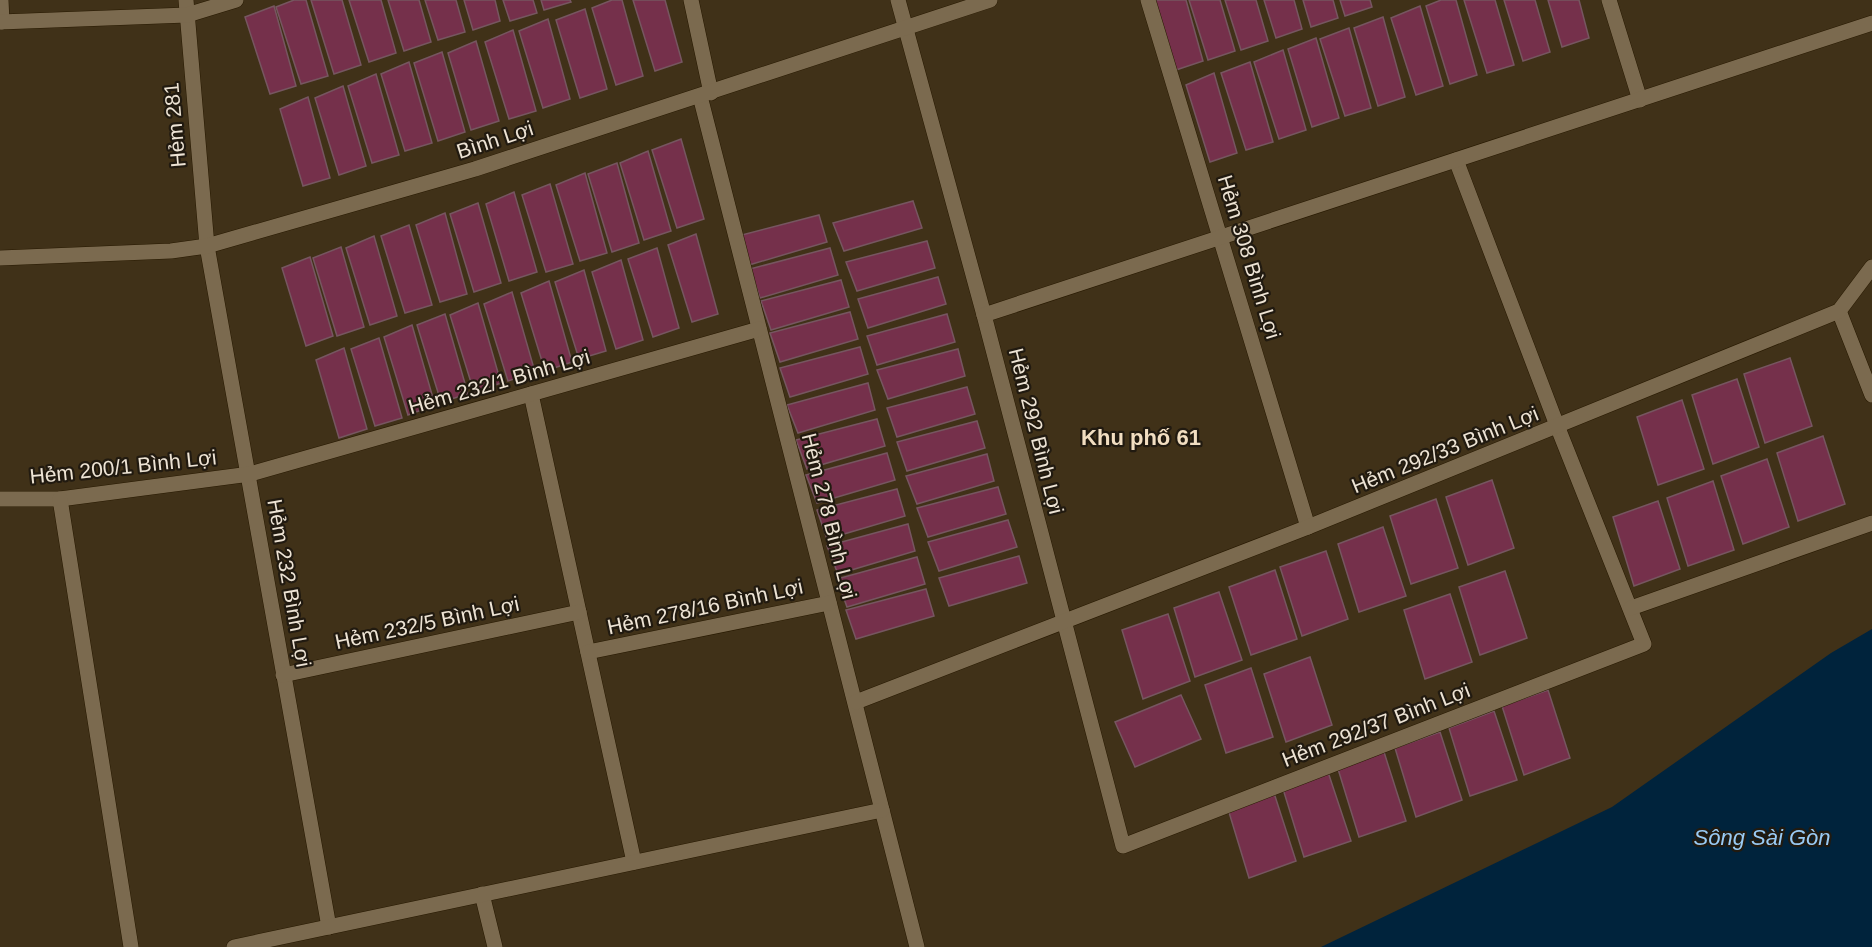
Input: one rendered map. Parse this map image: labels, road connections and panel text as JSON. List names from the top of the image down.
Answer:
{
  "streets": {
    "street": [
      "Hẻm 281",
      "Bình Lợi",
      "Hẻm 308 Bình Lợi",
      "Hẻm 232/1 Bình Lợi",
      "Hẻm 292 Bình Lợi",
      "Hẻm 292/33 Bình Lợi",
      "Hẻm 200/1 Bình Lợi",
      "Hẻm 278 Bình Lợi",
      "Hẻm 232 Bình Lợi",
      "Hẻm 278/16 Bình Lợi",
      "Hẻm 232/5 Bình Lợi",
      "Hẻm 292/37 Bình Lợi"
    ]
  },
  "crossings": [
    ["Hẻm 281", "Bình Lợi"],
    ["Hẻm 281", "Hẻm 232 Bình Lợi"],
    ["Bình Lợi", "Hẻm 292 Bình Lợi"],
    ["Bình Lợi", "Hẻm 278 Bình Lợi"],
    ["Bình Lợi", "Hẻm 232 Bình Lợi"],
    ["Hẻm 308 Bình Lợi", "Hẻm 292/33 Bình Lợi"],
    ["Hẻm 232/1 Bình Lợi", "Hẻm 200/1 Bình Lợi"],
    ["Hẻm 232/1 Bình Lợi", "Hẻm 278 Bình Lợi"],
    ["Hẻm 232/1 Bình Lợi", "Hẻm 232 Bình Lợi"],
    ["Hẻm 292 Bình Lợi", "Hẻm 292/33 Bình Lợi"],
    ["Hẻm 292 Bình Lợi", "Hẻm 292/37 Bình Lợi"],
    ["Hẻm 292/33 Bình Lợi", "Hẻm 278 Bình Lợi"],
    ["Hẻm 200/1 Bình Lợi", "Hẻm 232 Bình Lợi"],
    ["Hẻm 278 Bình Lợi", "Hẻm 278/16 Bình Lợi"],
    ["Hẻm 232 Bình Lợi", "Hẻm 232/5 Bình Lợi"]
  ],
  "districts": ["Khu phố 61"],
  "water": ["Sông Sài Gòn"]
}
